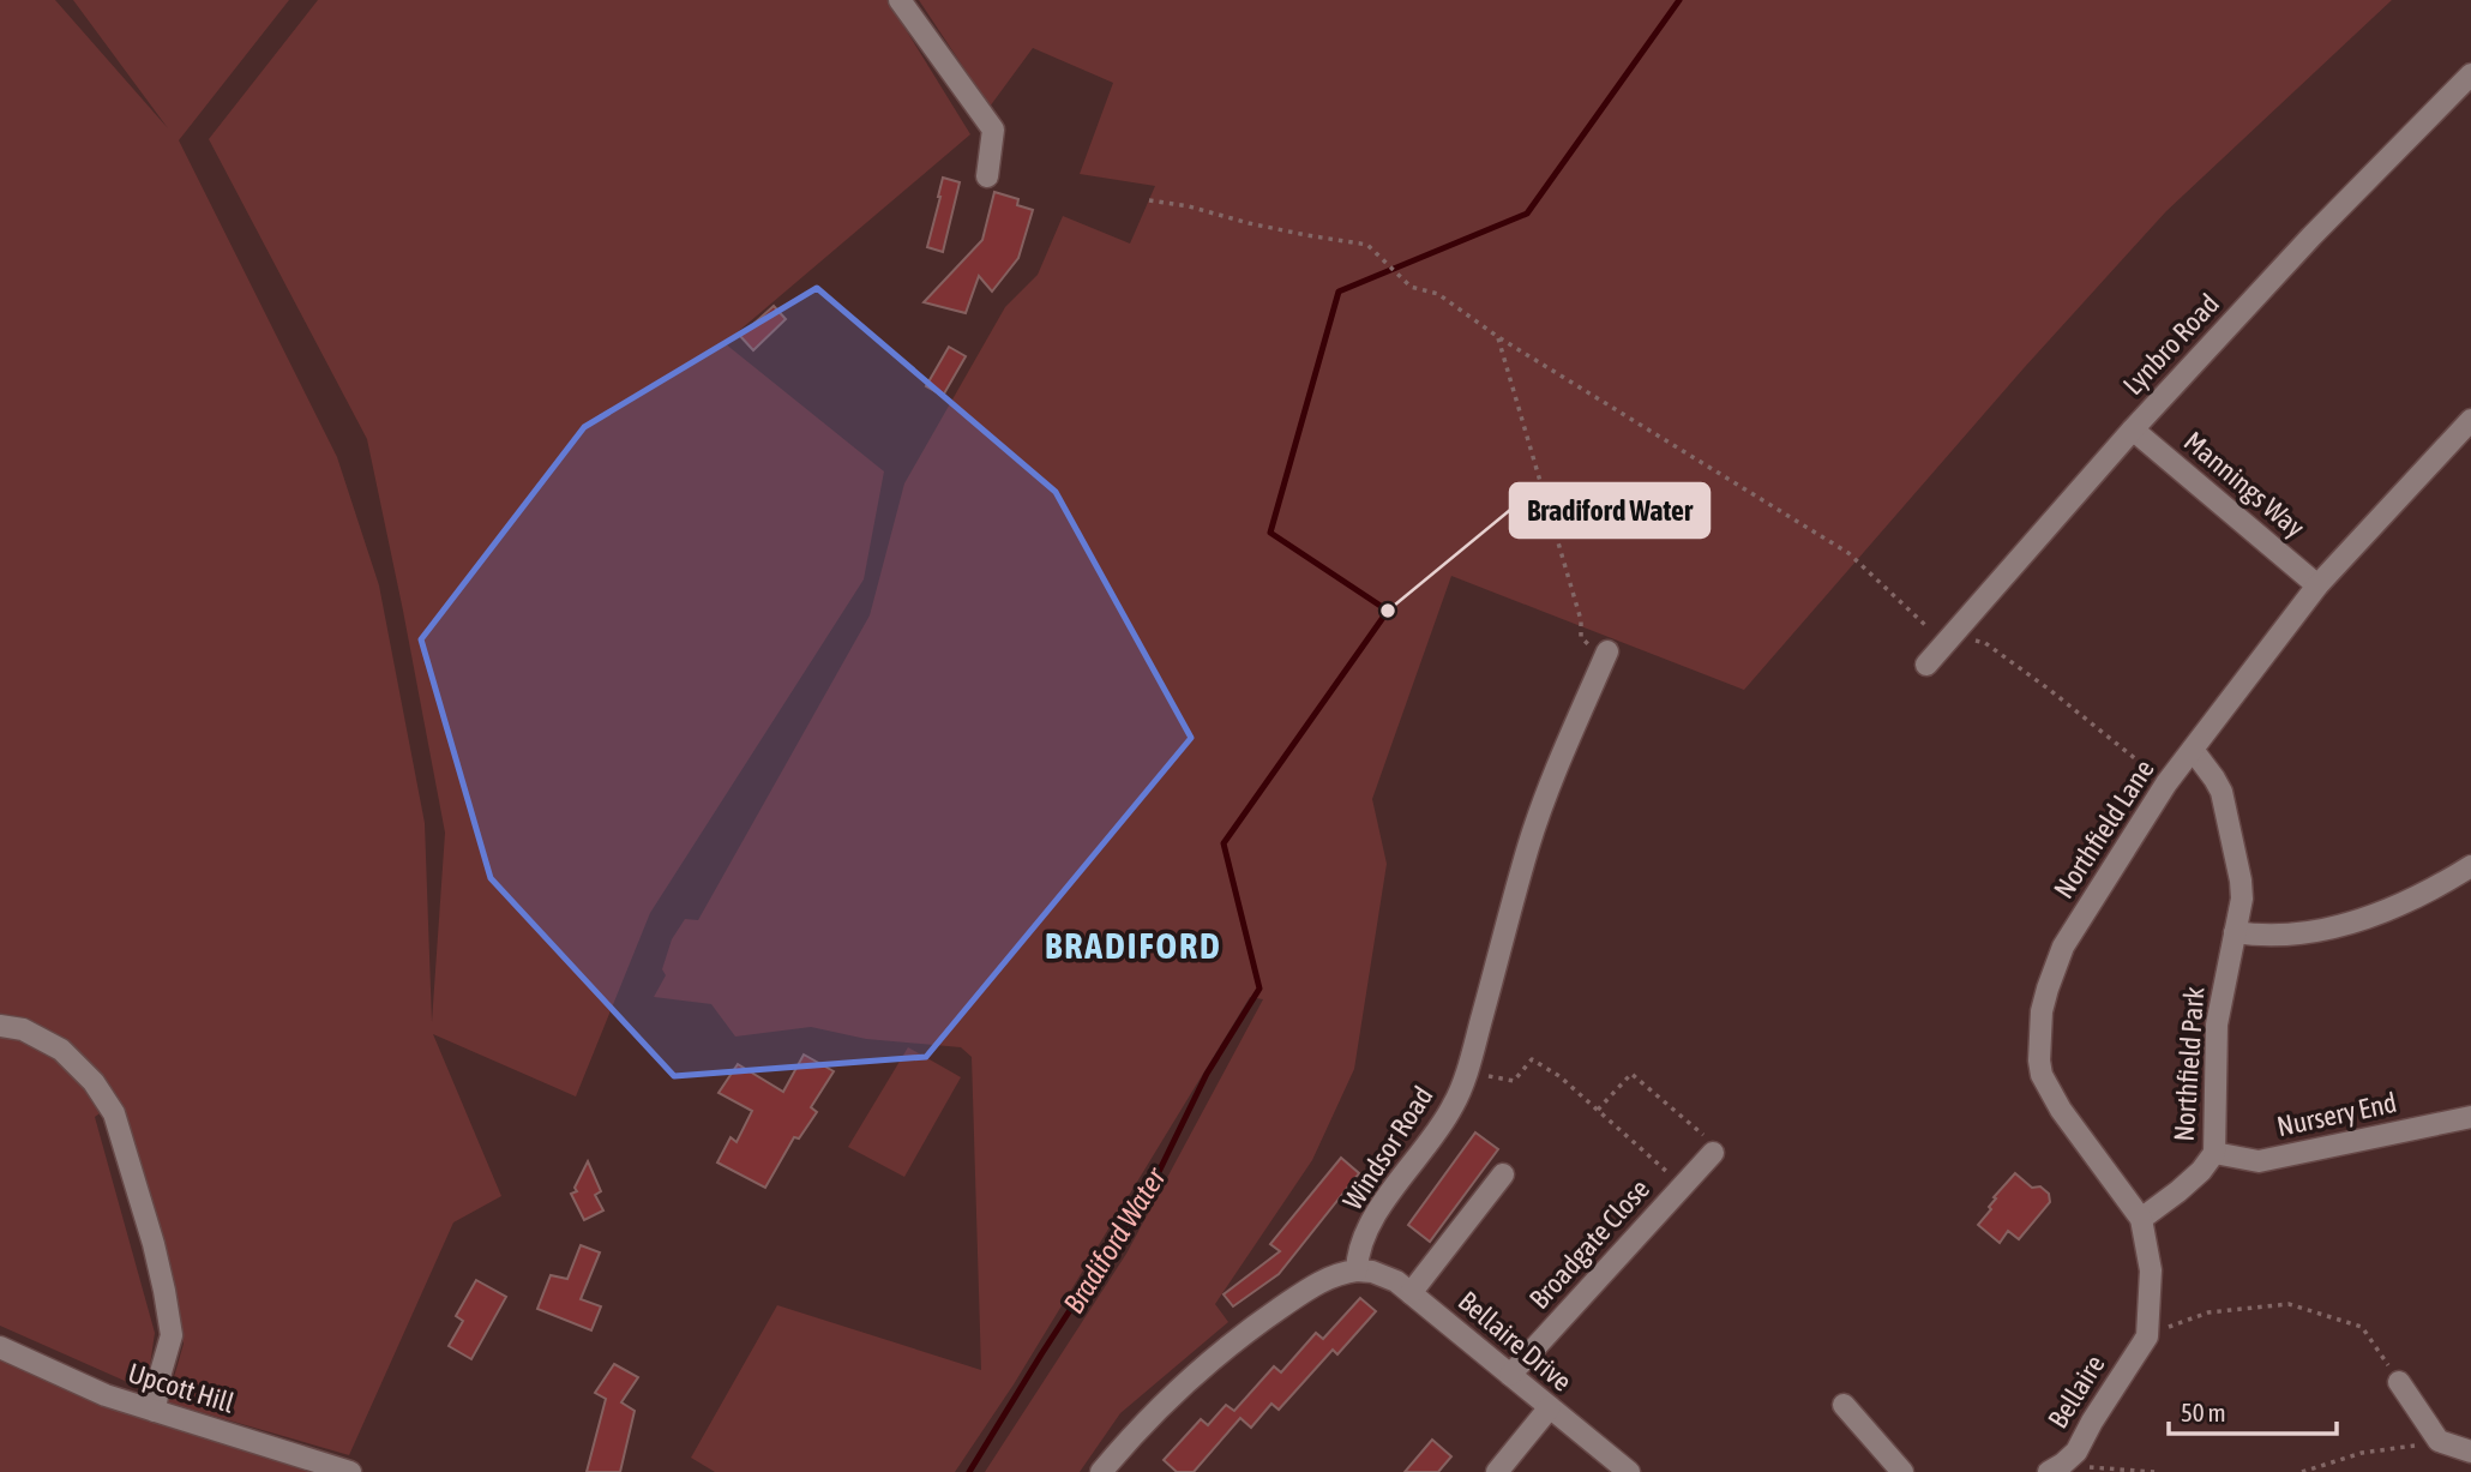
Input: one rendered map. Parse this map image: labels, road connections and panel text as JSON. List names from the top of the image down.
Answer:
{
  "streets": {
    "street": [
      "Lynbro Road",
      "Mannings Way",
      "Northfield Lane",
      "Northfield Park",
      "Nursery End",
      "Windsor Road",
      "Broadgate Close",
      "Bellaire Drive",
      "Upcott Hill",
      "Bellaire"
    ]
  },
  "crossings": [
    ["Lynbro Road", "Mannings Way"],
    ["Mannings Way", "Northfield Lane"],
    ["Northfield Lane", "Northfield Park"],
    ["Northfield Lane", "Bellaire"],
    ["Northfield Park", "Nursery End"],
    ["Windsor Road", "Bellaire Drive"],
    ["Broadgate Close", "Bellaire Drive"]
  ],
  "districts": ["BRADIFORD"],
  "water": ["Bradiford Water"],
  "places": ["Bradiford Water"],
  "scale_bar": "50 m"
}
